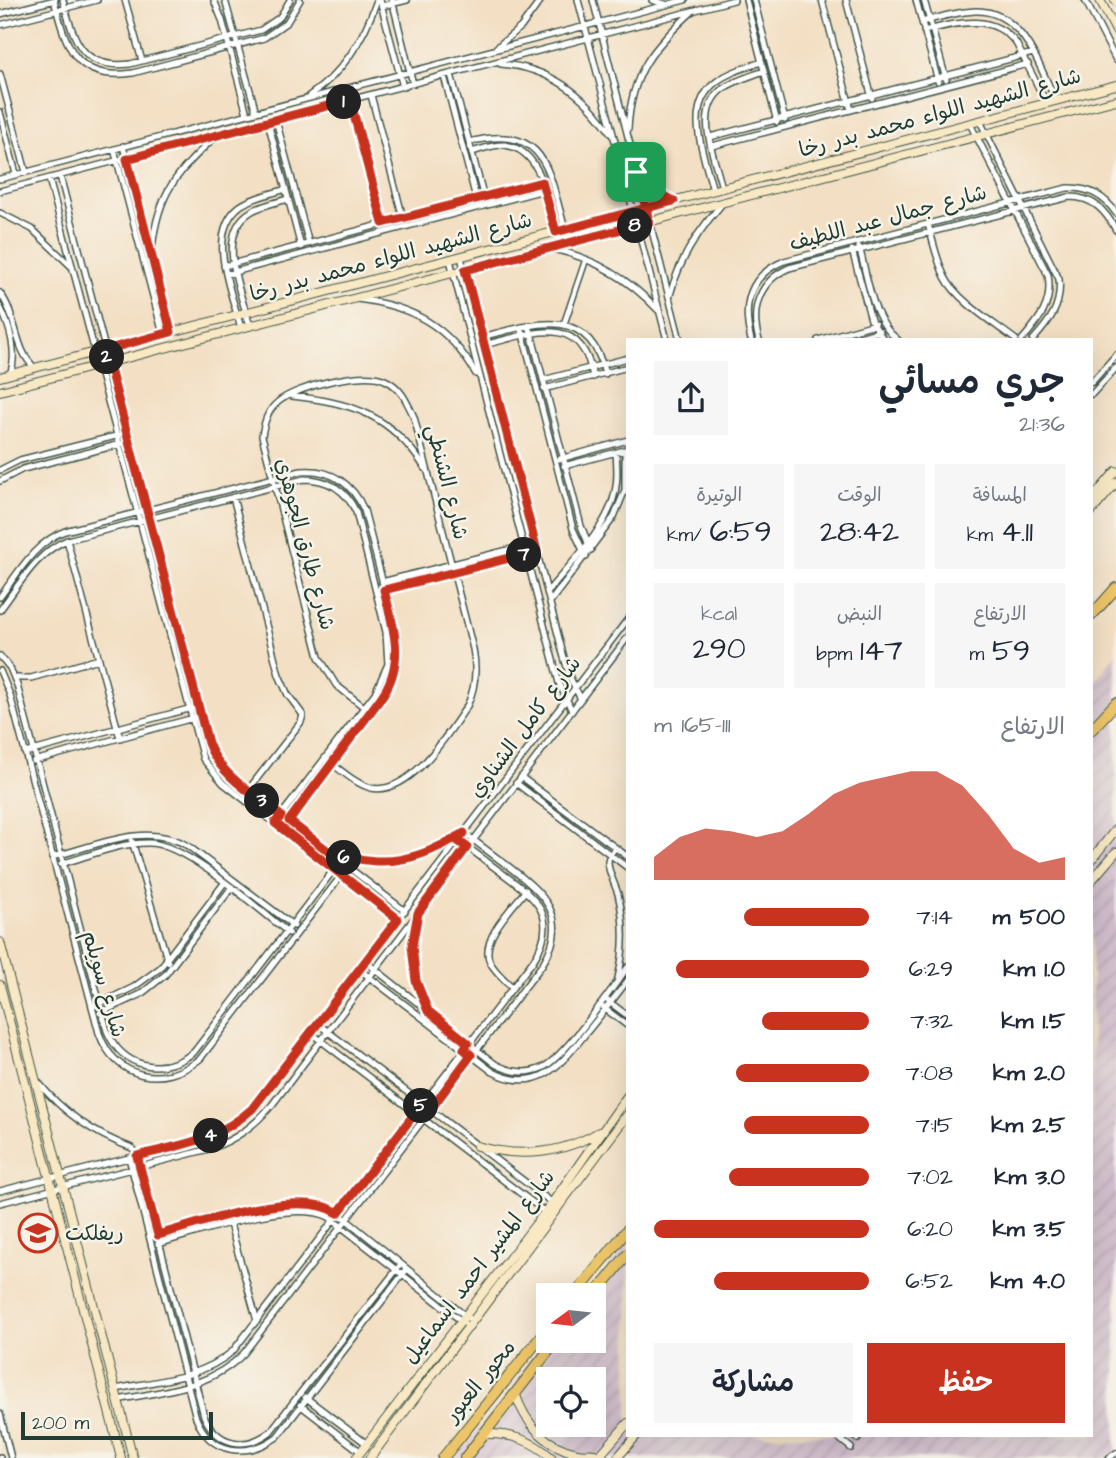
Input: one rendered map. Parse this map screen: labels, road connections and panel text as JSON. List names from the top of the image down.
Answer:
{
  "streets": {
    "highway": ["محور العبور"],
    "street": [
      "شارع الشهيد اللواء محمد بدر رخا",
      "شارع جمال عبد اللطيف",
      "شارع الشنطي",
      "شارع طارق الجوهري",
      "شارع كامل الشناوي",
      "شارع سويلم",
      "شارع المشير احمد اسماعيل"
    ]
  },
  "crossings": [
    ["شارع الشنطي", "شارع طارق الجوهري"]
  ],
  "places": {
    "school or university": ["ريفلكت"]
  },
  "scale_bar": "200 m",
  "north": "left",
  "page": {
    "pins": [
      "1",
      "8",
      "2",
      "7",
      "3",
      "6",
      "5",
      "4"
    ],
    "heading": ["جري مسائي", "21:36"],
    "stats": [
      ["المسافة", "4.11 km"],
      ["الوقت", "28:42"],
      ["الوتيرة", "6:59 /km"],
      ["الارتفاع", "59 m"],
      ["النبض", "147 bpm"],
      ["kcal", "290"]
    ],
    "chart": ["الارتفاع", "111–165 m"],
    "list": [
      {
        "name": "500 m",
        "note": "7:14"
      },
      {
        "name": "1.0 km",
        "note": "6:29"
      },
      {
        "name": "1.5 km",
        "note": "7:32"
      },
      {
        "name": "2.0 km",
        "note": "7:08"
      },
      {
        "name": "2.5 km",
        "note": "7:15"
      },
      {
        "name": "3.0 km",
        "note": "7:02"
      },
      {
        "name": "3.5 km",
        "note": "6:20"
      },
      {
        "name": "4.0 km",
        "note": "6:52"
      }
    ],
    "buttons": ["حفظ", "مشاركة"],
    "scale": "200 m"
  }
}
